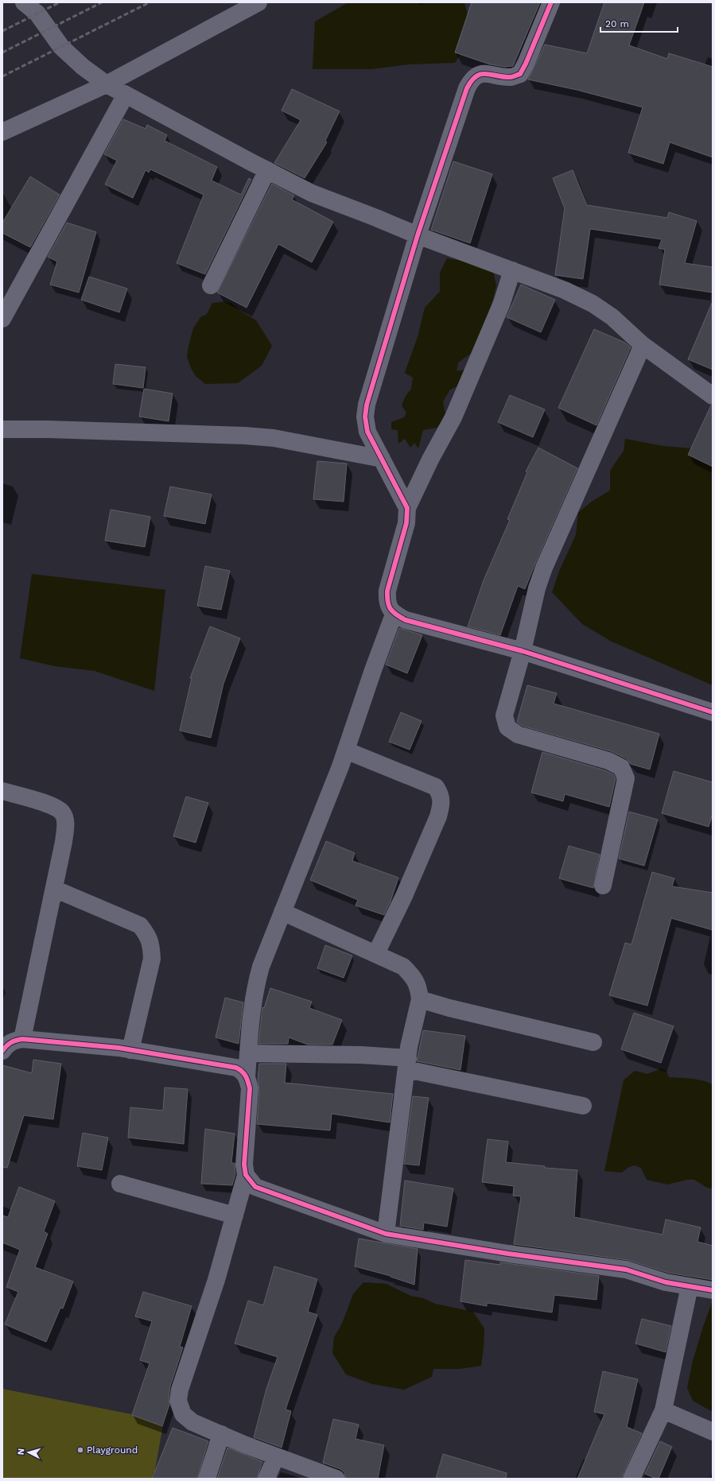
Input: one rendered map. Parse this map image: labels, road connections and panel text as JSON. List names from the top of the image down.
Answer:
{
  "places": ["Playground"],
  "scale_bar": "20 m",
  "north": "left"
}
